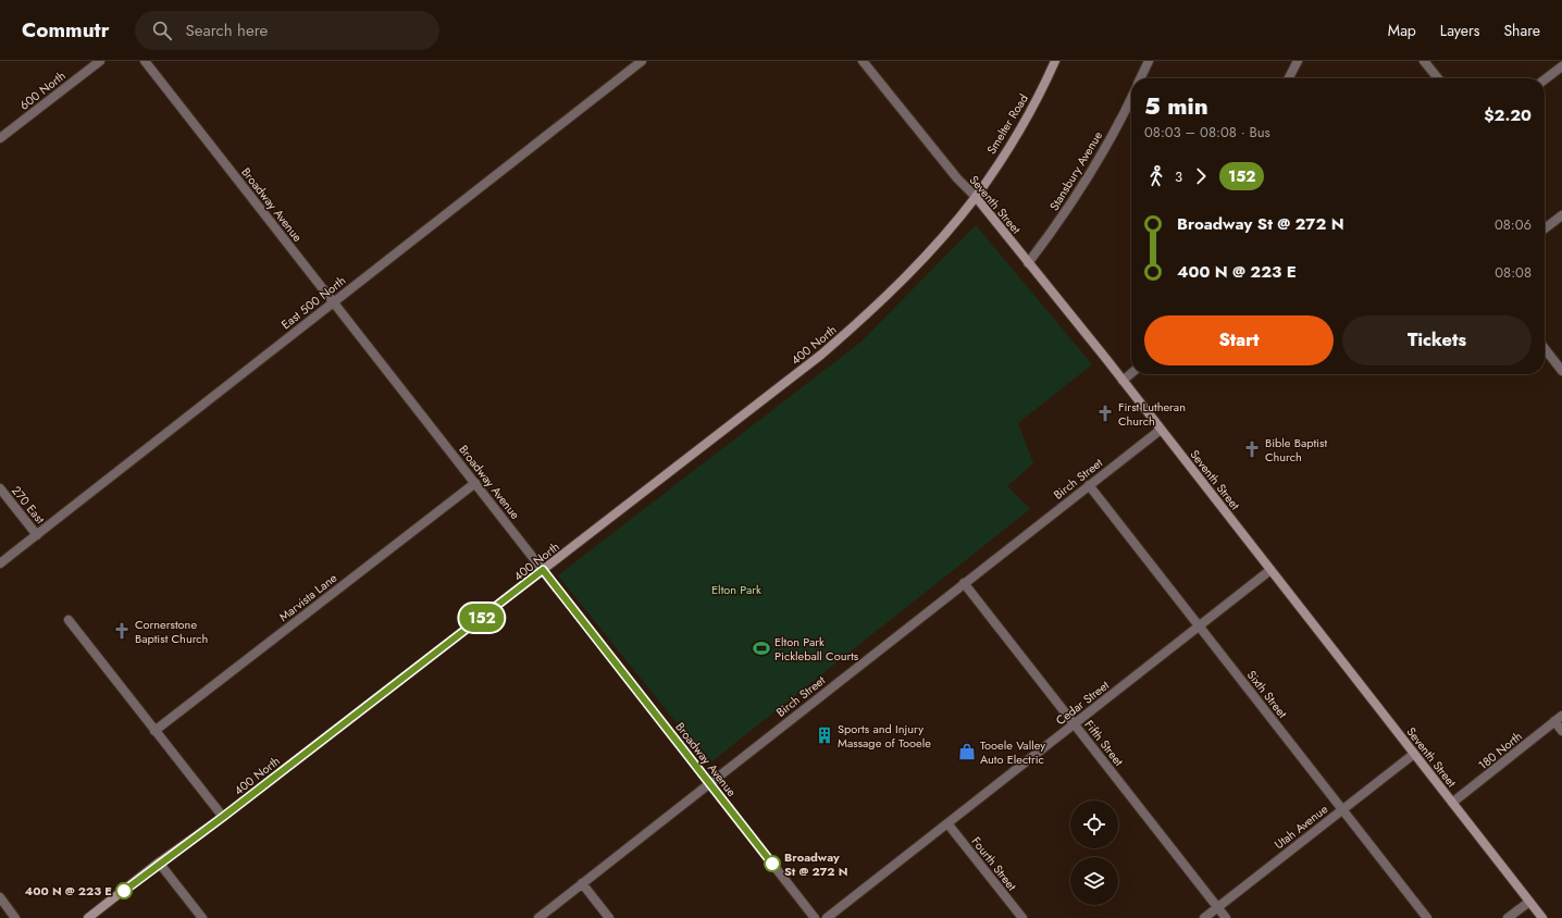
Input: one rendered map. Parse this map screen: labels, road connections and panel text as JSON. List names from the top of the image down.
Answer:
{
  "streets": {
    "street": [
      "600 North",
      "Smelter Road",
      "Stansbury Avenue",
      "Broadway Avenue",
      "Seventh Street",
      "East 500 North",
      "400 North",
      "Birch Street",
      "270 East",
      "Marvista Lane",
      "Sixth Street",
      "Cedar Street",
      "Fifth Street",
      "180 North",
      "Utah Avenue",
      "Fourth Street"
    ]
  },
  "crossings": [
    ["Smelter Road", "Seventh Street"],
    ["Smelter Road", "400 North"],
    ["Stansbury Avenue", "Seventh Street"],
    ["Broadway Avenue", "East 500 North"],
    ["Broadway Avenue", "400 North"],
    ["Broadway Avenue", "Birch Street"],
    ["Broadway Avenue", "Marvista Lane"],
    ["Seventh Street", "400 North"],
    ["Seventh Street", "Birch Street"],
    ["Seventh Street", "Cedar Street"],
    ["Seventh Street", "180 North"],
    ["Seventh Street", "Utah Avenue"],
    ["East 500 North", "270 East"],
    ["Birch Street", "Sixth Street"],
    ["Birch Street", "Fifth Street"],
    ["Sixth Street", "Cedar Street"],
    ["Sixth Street", "Utah Avenue"],
    ["Cedar Street", "Fifth Street"],
    ["Cedar Street", "Fourth Street"],
    ["Fifth Street", "Utah Avenue"]
  ],
  "parks": ["Elton Park"],
  "places": {
    "church": ["First Lutheran Church", "Bible Baptist Church", "Cornerstone Baptist Church"],
    "sports": ["Elton Park Pickleball Courts"],
    "building": ["Sports and Injury Massage of Tooele"],
    "shop": ["Tooele Valley Auto Electric"],
    "other": ["Broadway St @ 272 N", "400 N @ 223 E"]
  },
  "lines": ["bus line 152"],
  "page": {
    "header": "Commutr",
    "search": "Search here",
    "nav": ["Map", "Layers", "Share"],
    "on_map": "152",
    "heading": ["5 min", "08:03 – 08:08 · Bus", "$2.20"],
    "legs": ["3", "152"],
    "list": [
      {
        "name": "Broadway St @ 272 N",
        "value": "08:06"
      },
      {
        "name": "400 N @ 223 E",
        "value": "08:08"
      }
    ],
    "buttons": ["Start", "Tickets"]
  }
}
